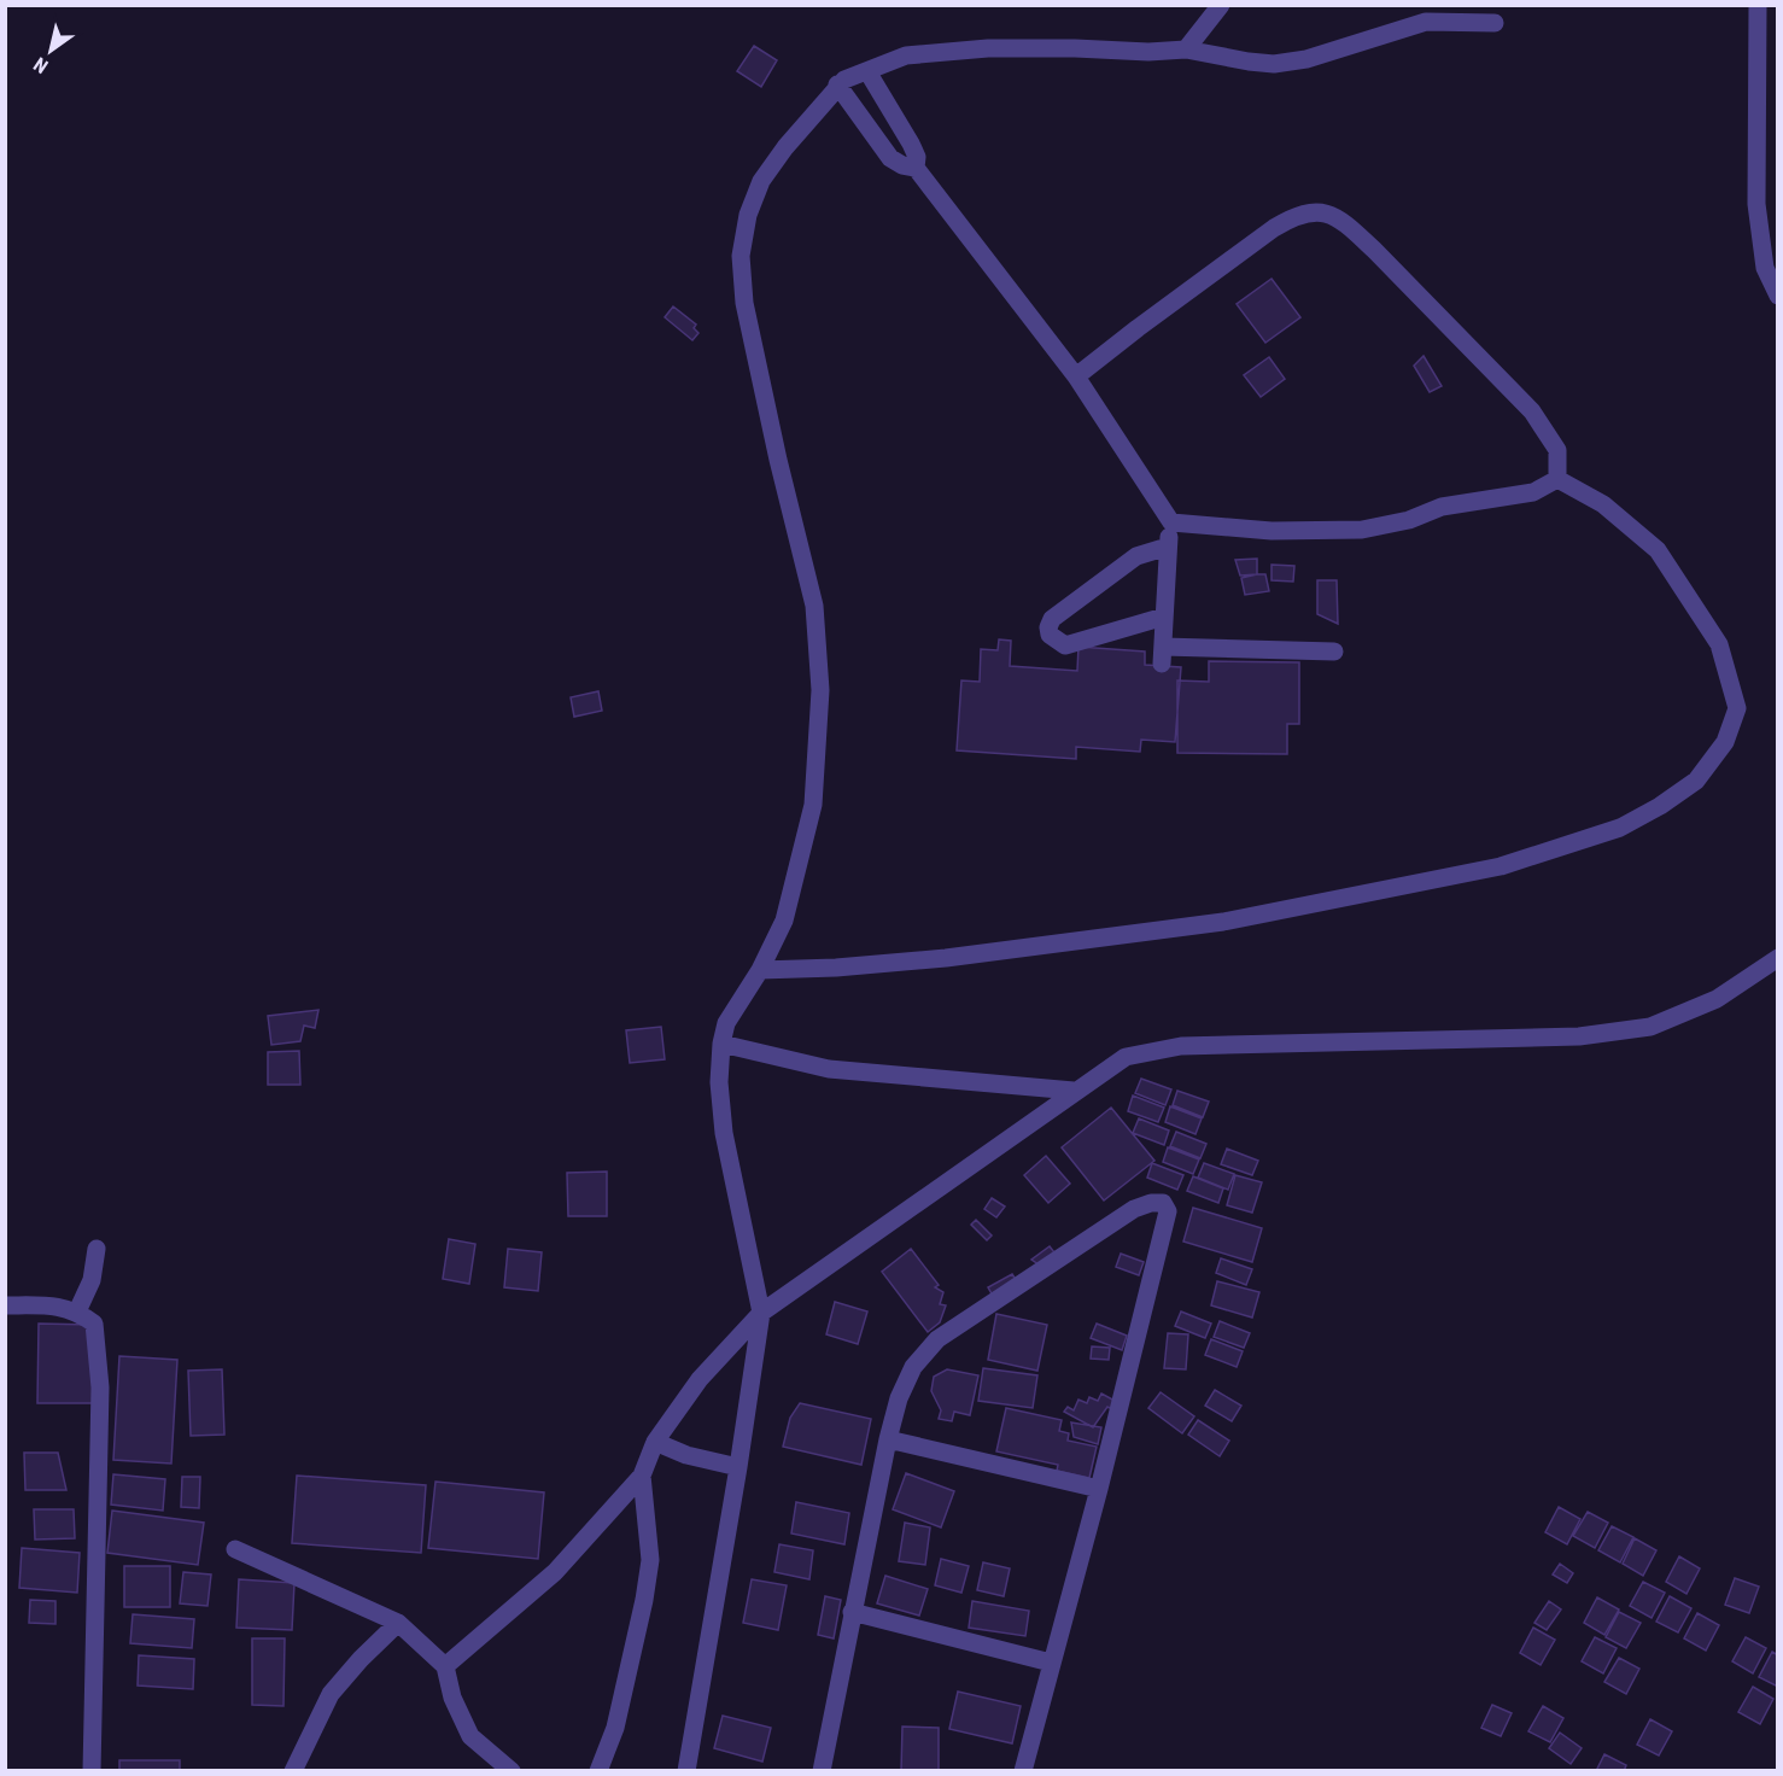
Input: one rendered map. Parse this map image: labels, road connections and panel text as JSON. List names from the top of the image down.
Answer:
{
  "north": "bottom left"
}
